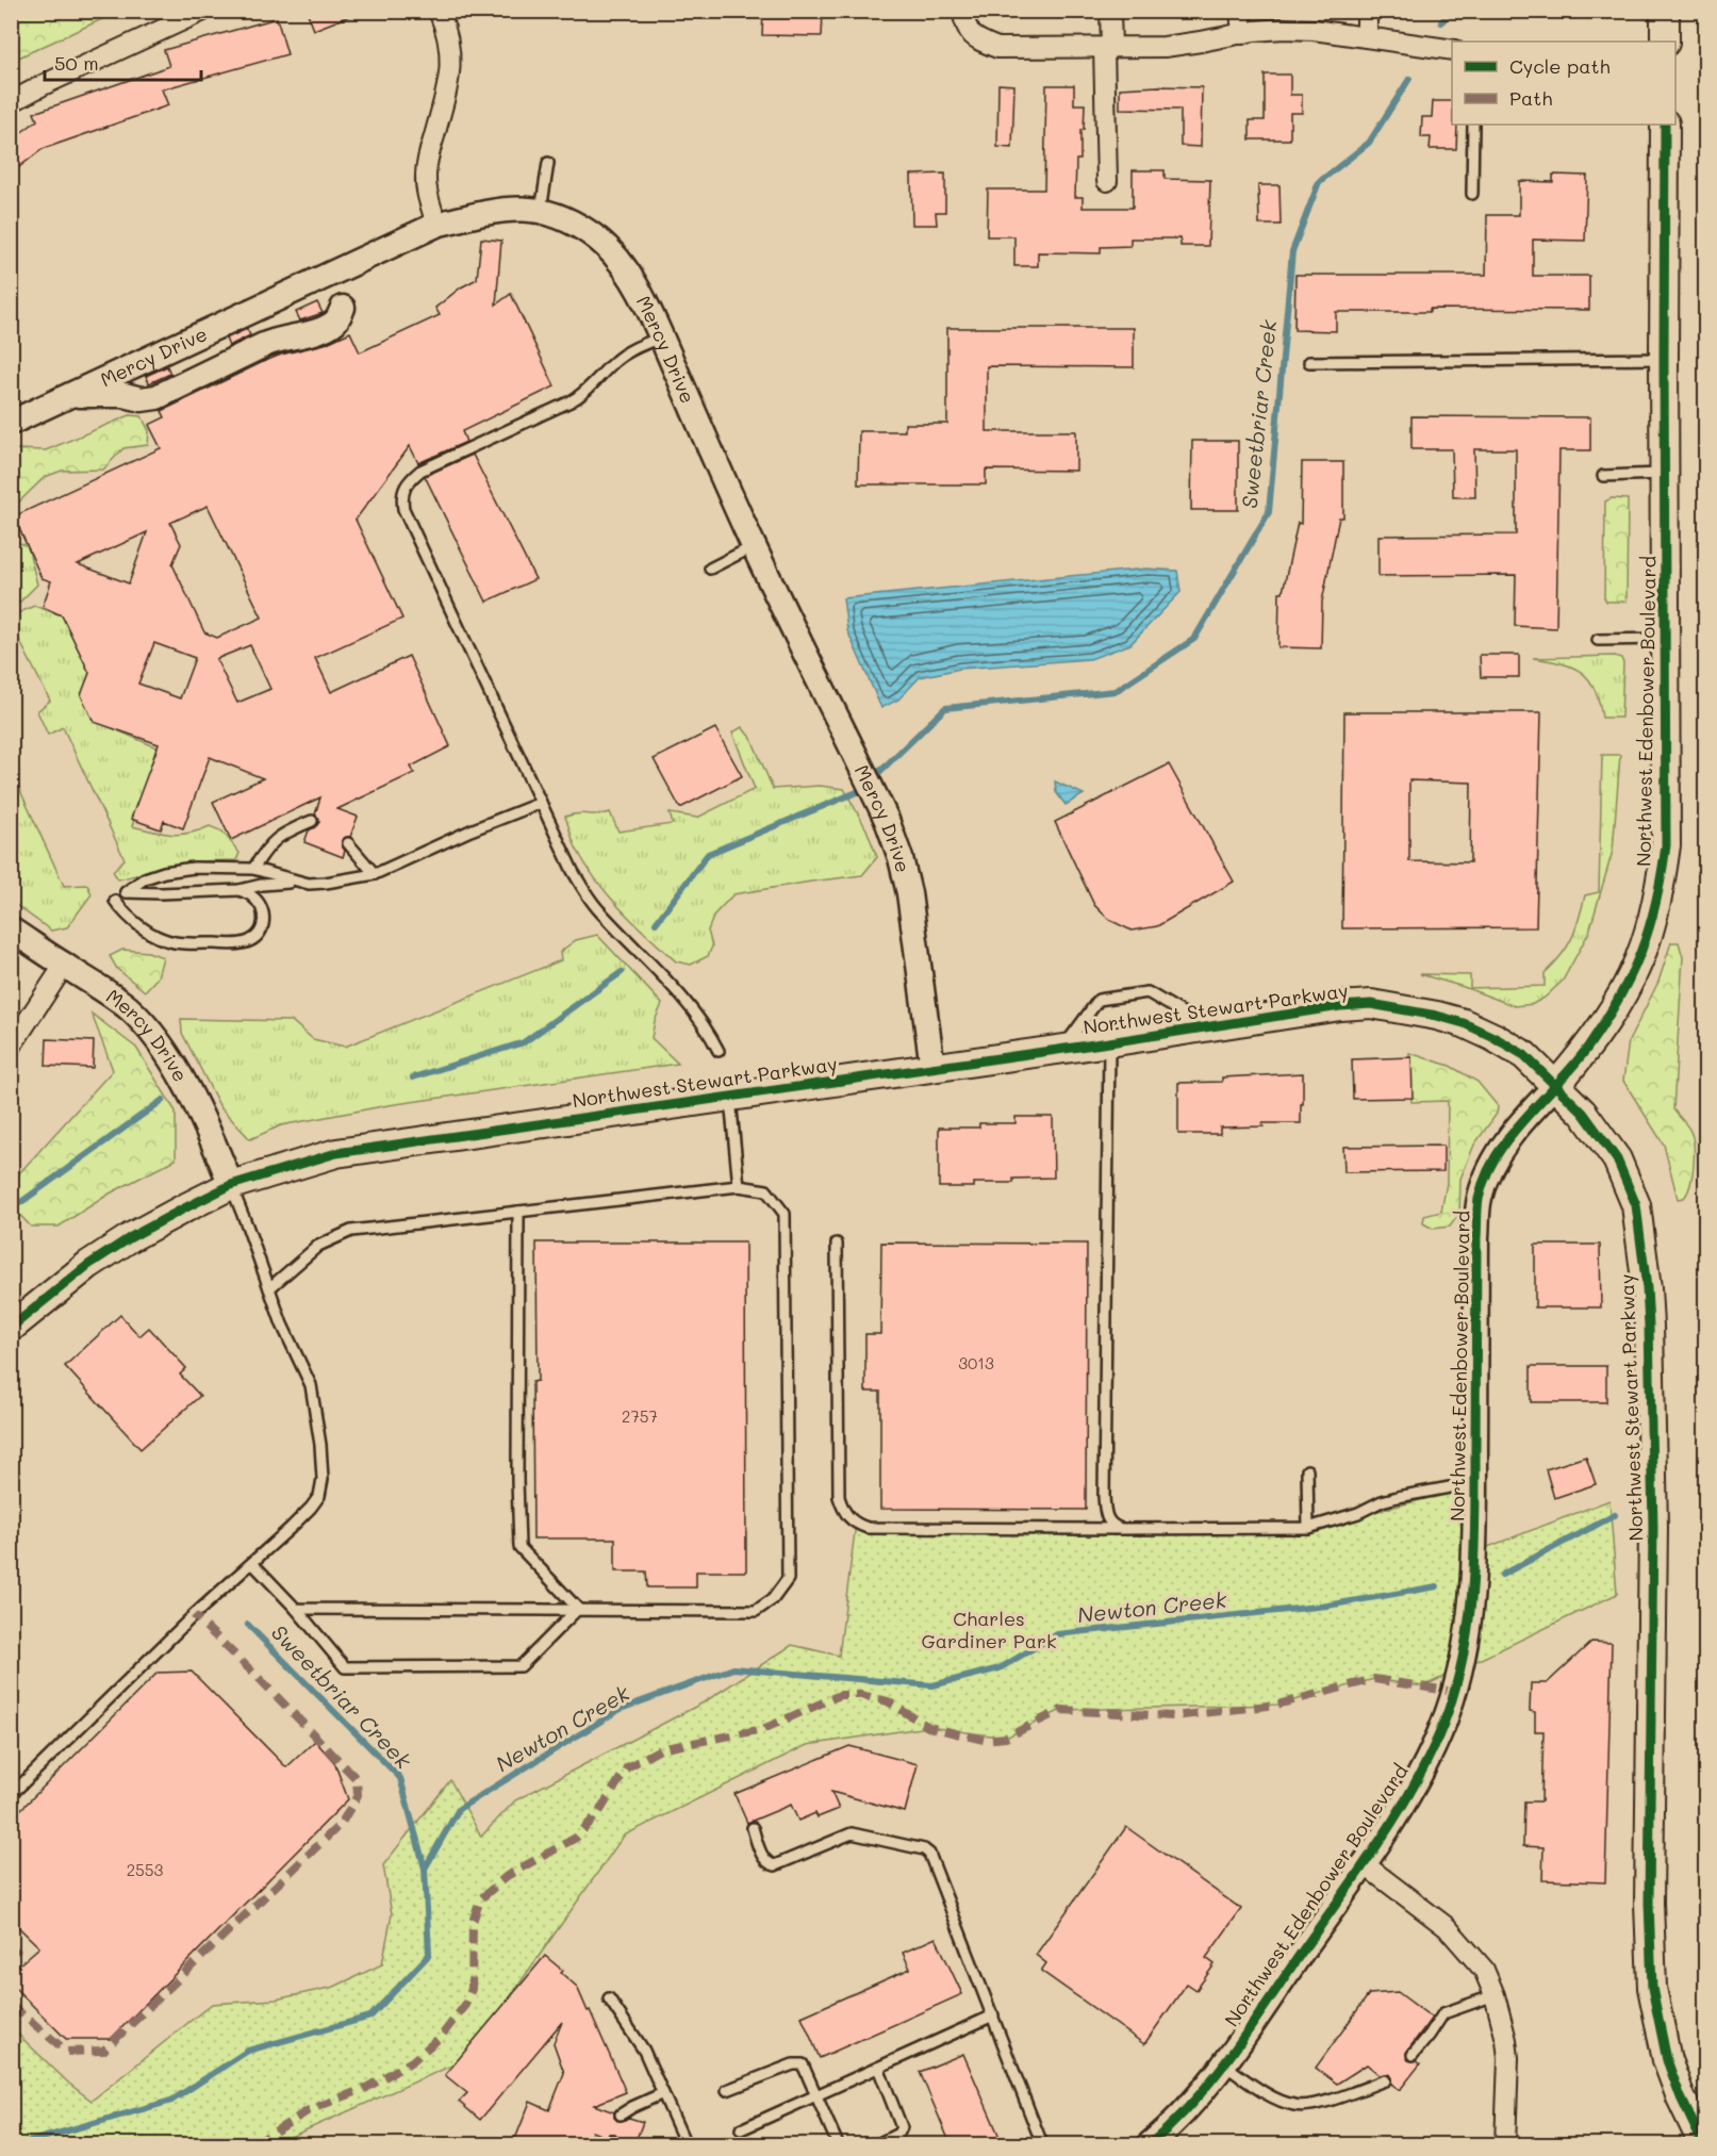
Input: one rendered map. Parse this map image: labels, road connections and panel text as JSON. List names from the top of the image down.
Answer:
{
  "streets": {
    "main road": ["Northwest Edenbower Boulevard", "Northwest Stewart Parkway"],
    "street": ["Mercy Drive"]
  },
  "crossings": [
    ["Mercy Drive", "Northwest Stewart Parkway"],
    ["Northwest Edenbower Boulevard", "Northwest Stewart Parkway"]
  ],
  "water": ["Sweetbriar Creek", "Newton Creek"],
  "parks": ["Charles Gardiner Park"],
  "house_numbers": ["3013", "2757", "2553"],
  "legend": ["Cycle path", "Path"],
  "scale_bar": "50 m"
}
